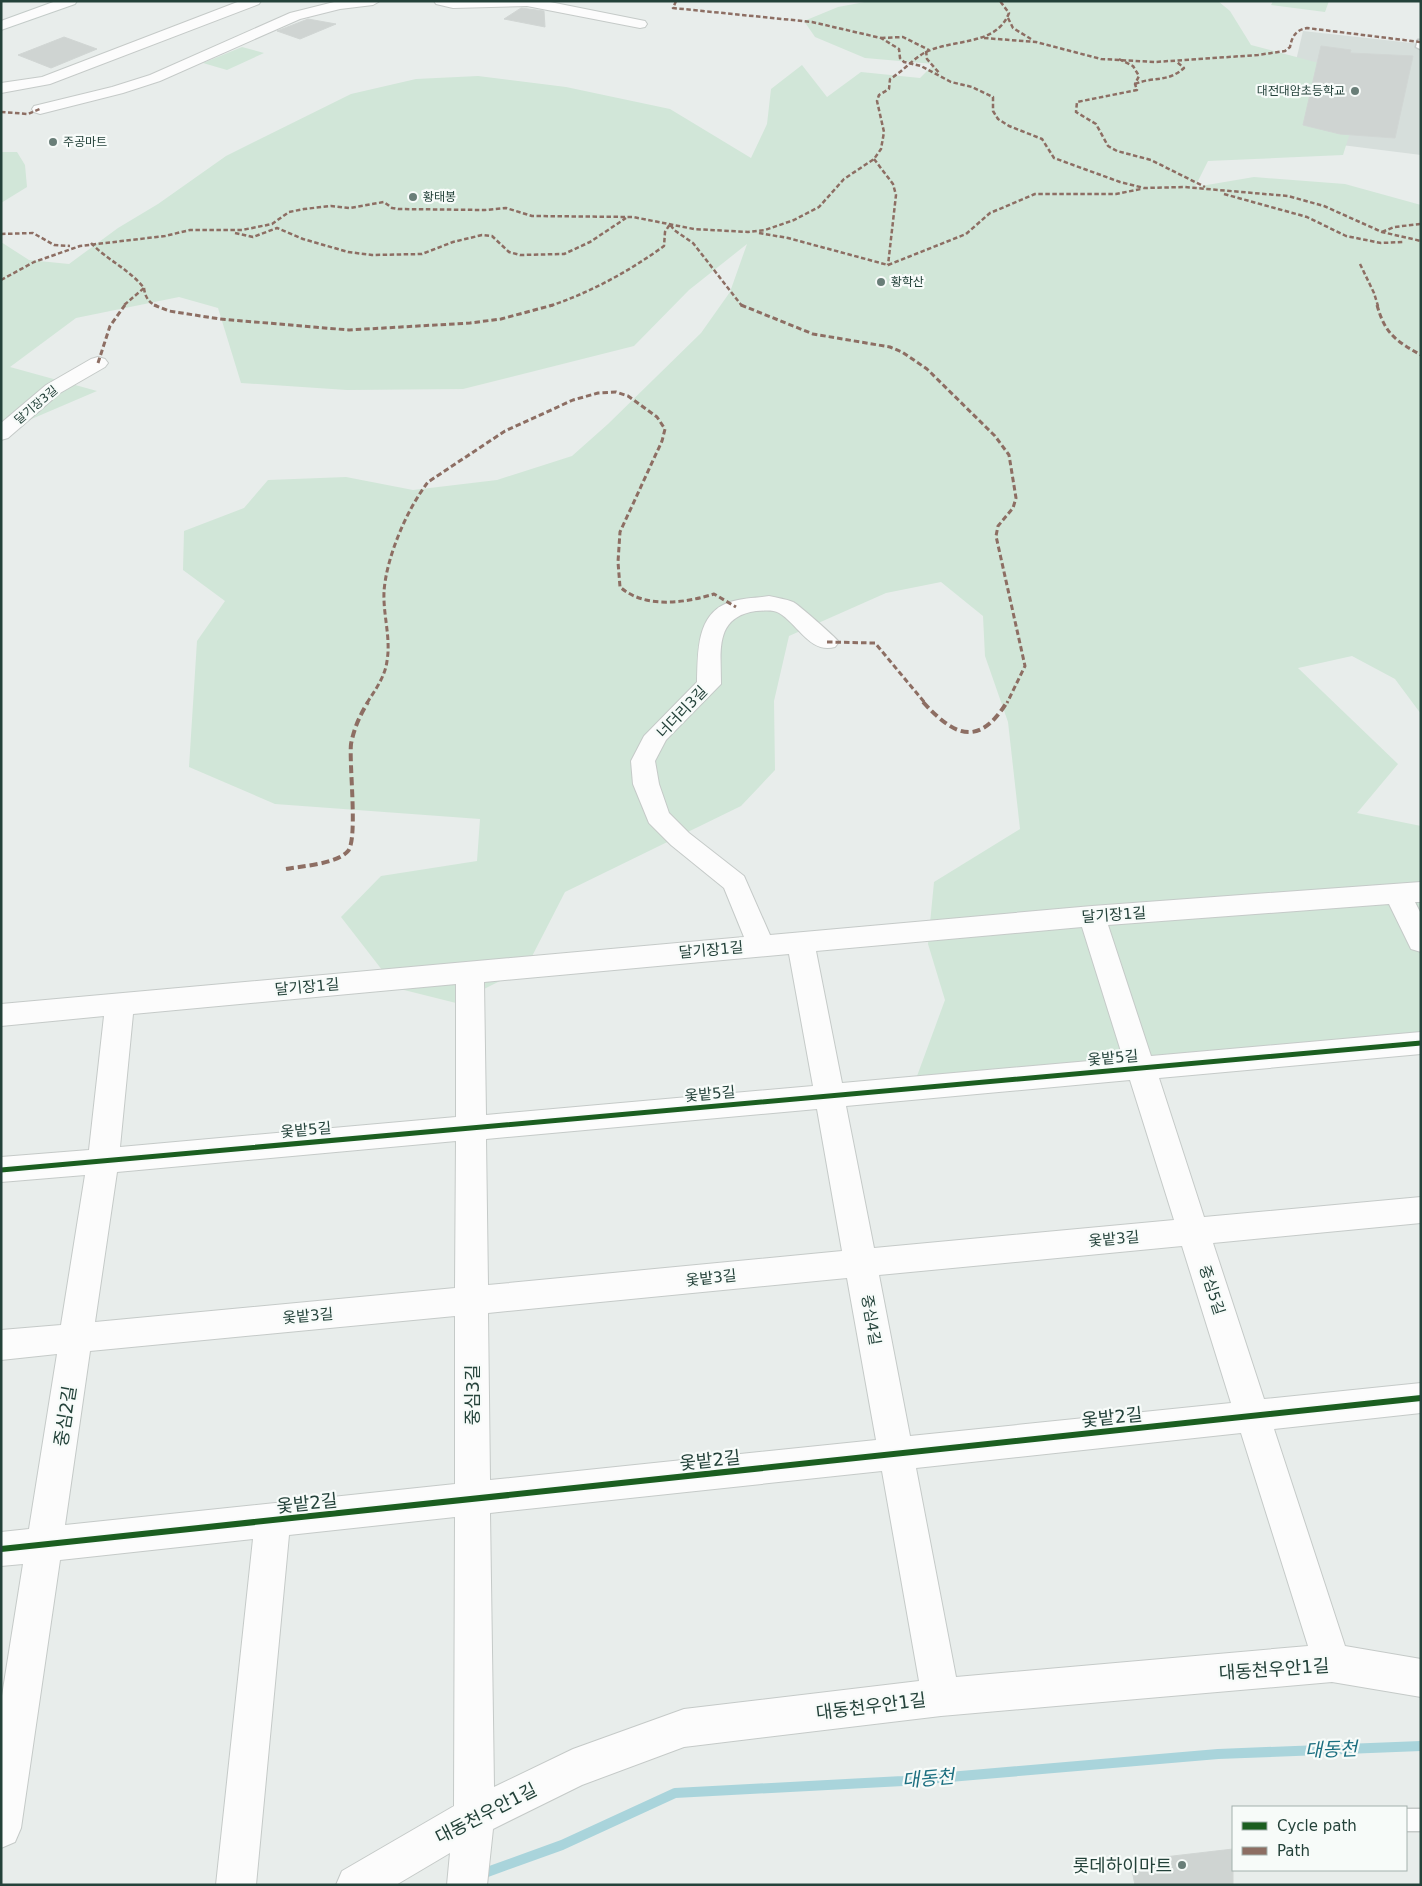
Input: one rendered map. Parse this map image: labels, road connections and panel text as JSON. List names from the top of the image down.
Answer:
{
  "streets": {
    "street": [
      "달기장3길",
      "너더리3길",
      "달기장1길",
      "옻밭5길",
      "옻밭3길",
      "중심5길",
      "중심4길",
      "중심3길",
      "중심2길",
      "옻밭2길",
      "대동천우안1길"
    ]
  },
  "crossings": [
    ["너더리3길", "달기장1길"],
    ["달기장1길", "중심5길"],
    ["달기장1길", "중심4길"],
    ["달기장1길", "중심3길"],
    ["달기장1길", "중심2길"],
    ["옻밭5길", "중심5길"],
    ["옻밭5길", "중심4길"],
    ["옻밭5길", "중심3길"],
    ["옻밭5길", "중심2길"],
    ["옻밭3길", "중심5길"],
    ["옻밭3길", "중심4길"],
    ["옻밭3길", "중심3길"],
    ["옻밭3길", "중심2길"],
    ["중심5길", "옻밭2길"],
    ["중심5길", "대동천우안1길"],
    ["중심4길", "옻밭2길"],
    ["중심4길", "대동천우안1길"],
    ["중심3길", "옻밭2길"],
    ["중심3길", "대동천우안1길"],
    ["중심2길", "옻밭2길"]
  ],
  "water": ["대동천"],
  "places": [
    "대전대암초등학교",
    "주공마트",
    "황태봉",
    "황학산",
    "롯데하이마트"
  ],
  "legend": ["Cycle path", "Path"]
}
